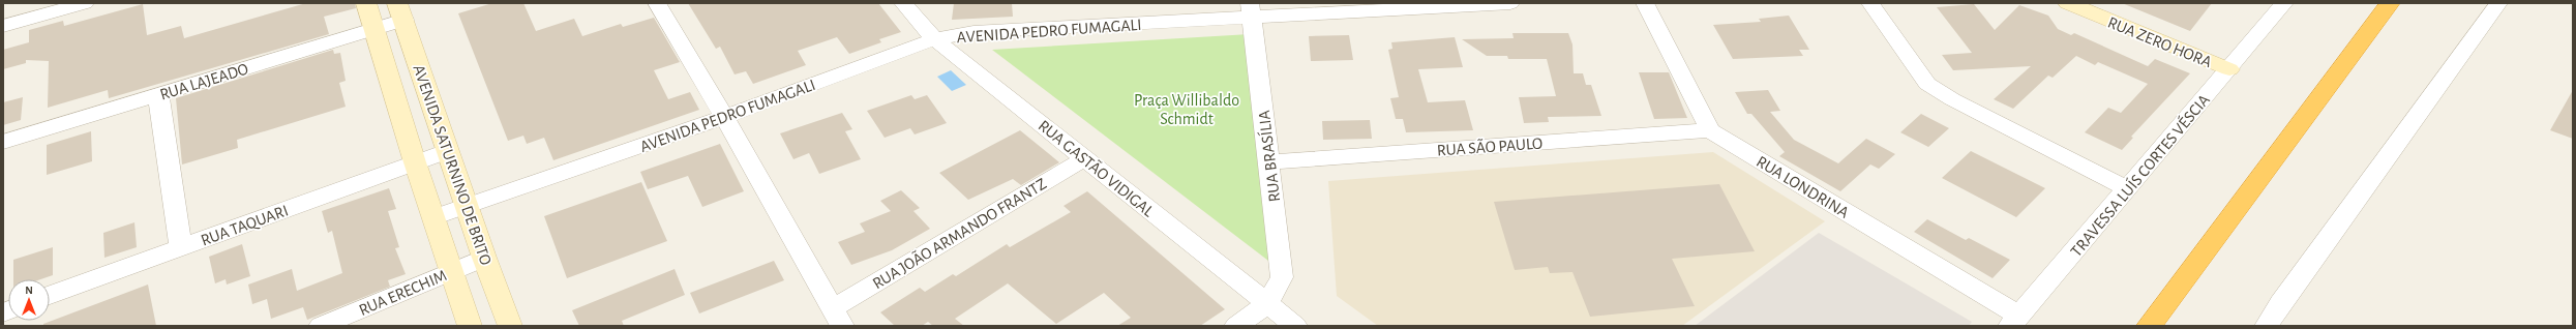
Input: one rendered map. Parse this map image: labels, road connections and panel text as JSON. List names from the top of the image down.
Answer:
{
  "streets": {
    "main road": ["RUA ZERO HORA", "AVENIDA SATURNINO DE BRITO"],
    "street": [
      "AVENIDA PEDRO FUMAGALI",
      "RUA LAJEADO",
      "RUA SÃO PAULO",
      "RUA BRASÍLIA",
      "RUA GASTÃO VIDIGAL",
      "TRAVESSA LUÍS CORTES VÉSCIA",
      "RUA LONDRINA",
      "RUA TAQUARI",
      "RUA JOÃO ARMANDO FRANTZ",
      "RUA ERECHIM"
    ]
  },
  "crossings": [
    ["AVENIDA PEDRO FUMAGALI", "RUA BRASÍLIA"],
    ["AVENIDA PEDRO FUMAGALI", "AVENIDA SATURNINO DE BRITO"],
    ["AVENIDA PEDRO FUMAGALI", "RUA GASTÃO VIDIGAL"],
    ["RUA ZERO HORA", "TRAVESSA LUÍS CORTES VÉSCIA"],
    ["RUA LAJEADO", "AVENIDA SATURNINO DE BRITO"],
    ["RUA SÃO PAULO", "RUA BRASÍLIA"],
    ["RUA SÃO PAULO", "RUA LONDRINA"],
    ["RUA BRASÍLIA", "RUA GASTÃO VIDIGAL"],
    ["AVENIDA SATURNINO DE BRITO", "RUA TAQUARI"],
    ["AVENIDA SATURNINO DE BRITO", "RUA ERECHIM"],
    ["RUA GASTÃO VIDIGAL", "RUA JOÃO ARMANDO FRANTZ"],
    ["TRAVESSA LUÍS CORTES VÉSCIA", "RUA LONDRINA"]
  ],
  "parks": ["Praça Willibaldo Schmidt"],
  "north": "top"
}
